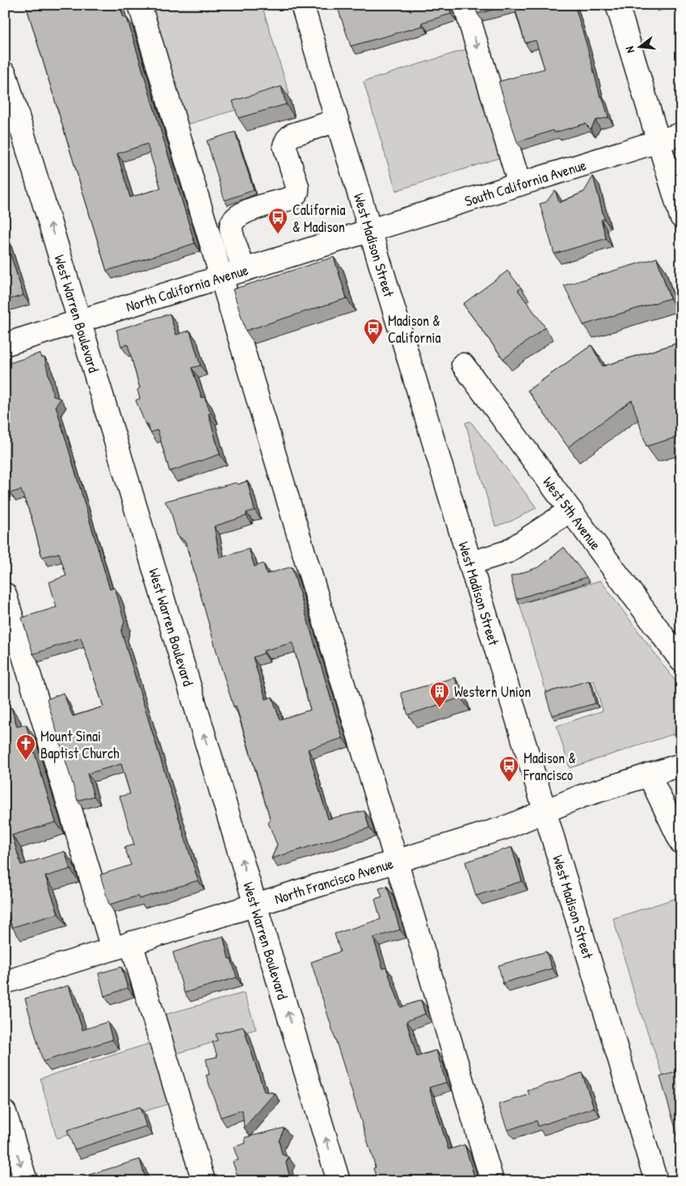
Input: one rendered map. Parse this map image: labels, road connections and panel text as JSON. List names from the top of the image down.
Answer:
{
  "streets": {
    "street": [
      "South California Avenue",
      "West Madison Street",
      "North California Avenue",
      "West Warren Boulevard",
      "West 5th Avenue",
      "North Francisco Avenue"
    ]
  },
  "crossings": [
    ["South California Avenue", "West Madison Street"],
    ["South California Avenue", "North California Avenue"],
    ["West Madison Street", "North California Avenue"],
    ["West Madison Street", "North Francisco Avenue"],
    ["North California Avenue", "West Warren Boulevard"],
    ["West Warren Boulevard", "North Francisco Avenue"]
  ],
  "places": {
    "bus stop": ["California & Madison", "Madison & California", "Madison & Francisco"],
    "building": ["Western Union"],
    "church": ["Mount Sinai Baptist Church"]
  },
  "north": "left"
}
